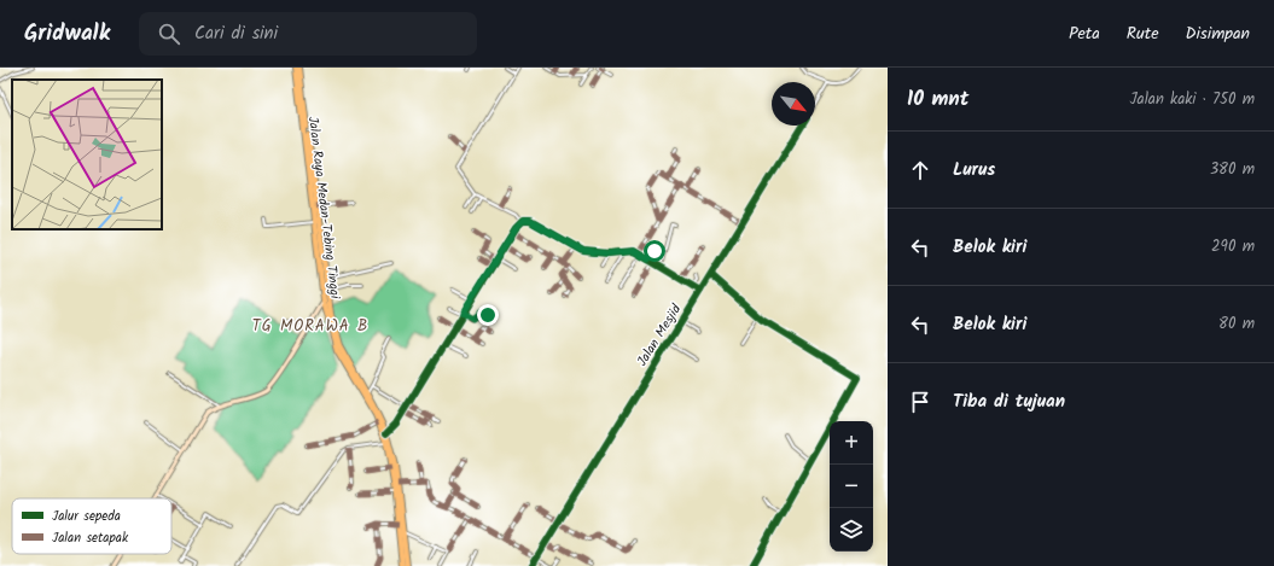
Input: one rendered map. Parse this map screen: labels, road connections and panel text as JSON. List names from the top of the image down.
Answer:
{
  "streets": {
    "highway": ["Jalan Raya Medan-Tebing Tinggi"],
    "street": ["Jalan Mesjid"]
  },
  "districts": ["TG MORAWA B"],
  "legend": ["Jalur sepeda", "Jalan setapak"],
  "north": "bottom right",
  "page": {
    "header": "Gridwalk",
    "search": "Cari di sini",
    "nav": ["Peta", "Rute", "Disimpan"],
    "heading": ["10 mnt", "Jalan kaki · 750 m"],
    "list": [
      ["Lurus", "380 m"],
      ["Belok kiri", "290 m"],
      ["Belok kiri", "80 m"],
      "Tiba di tujuan"
    ],
    "map_buttons": ["+", "−"]
  }
}
